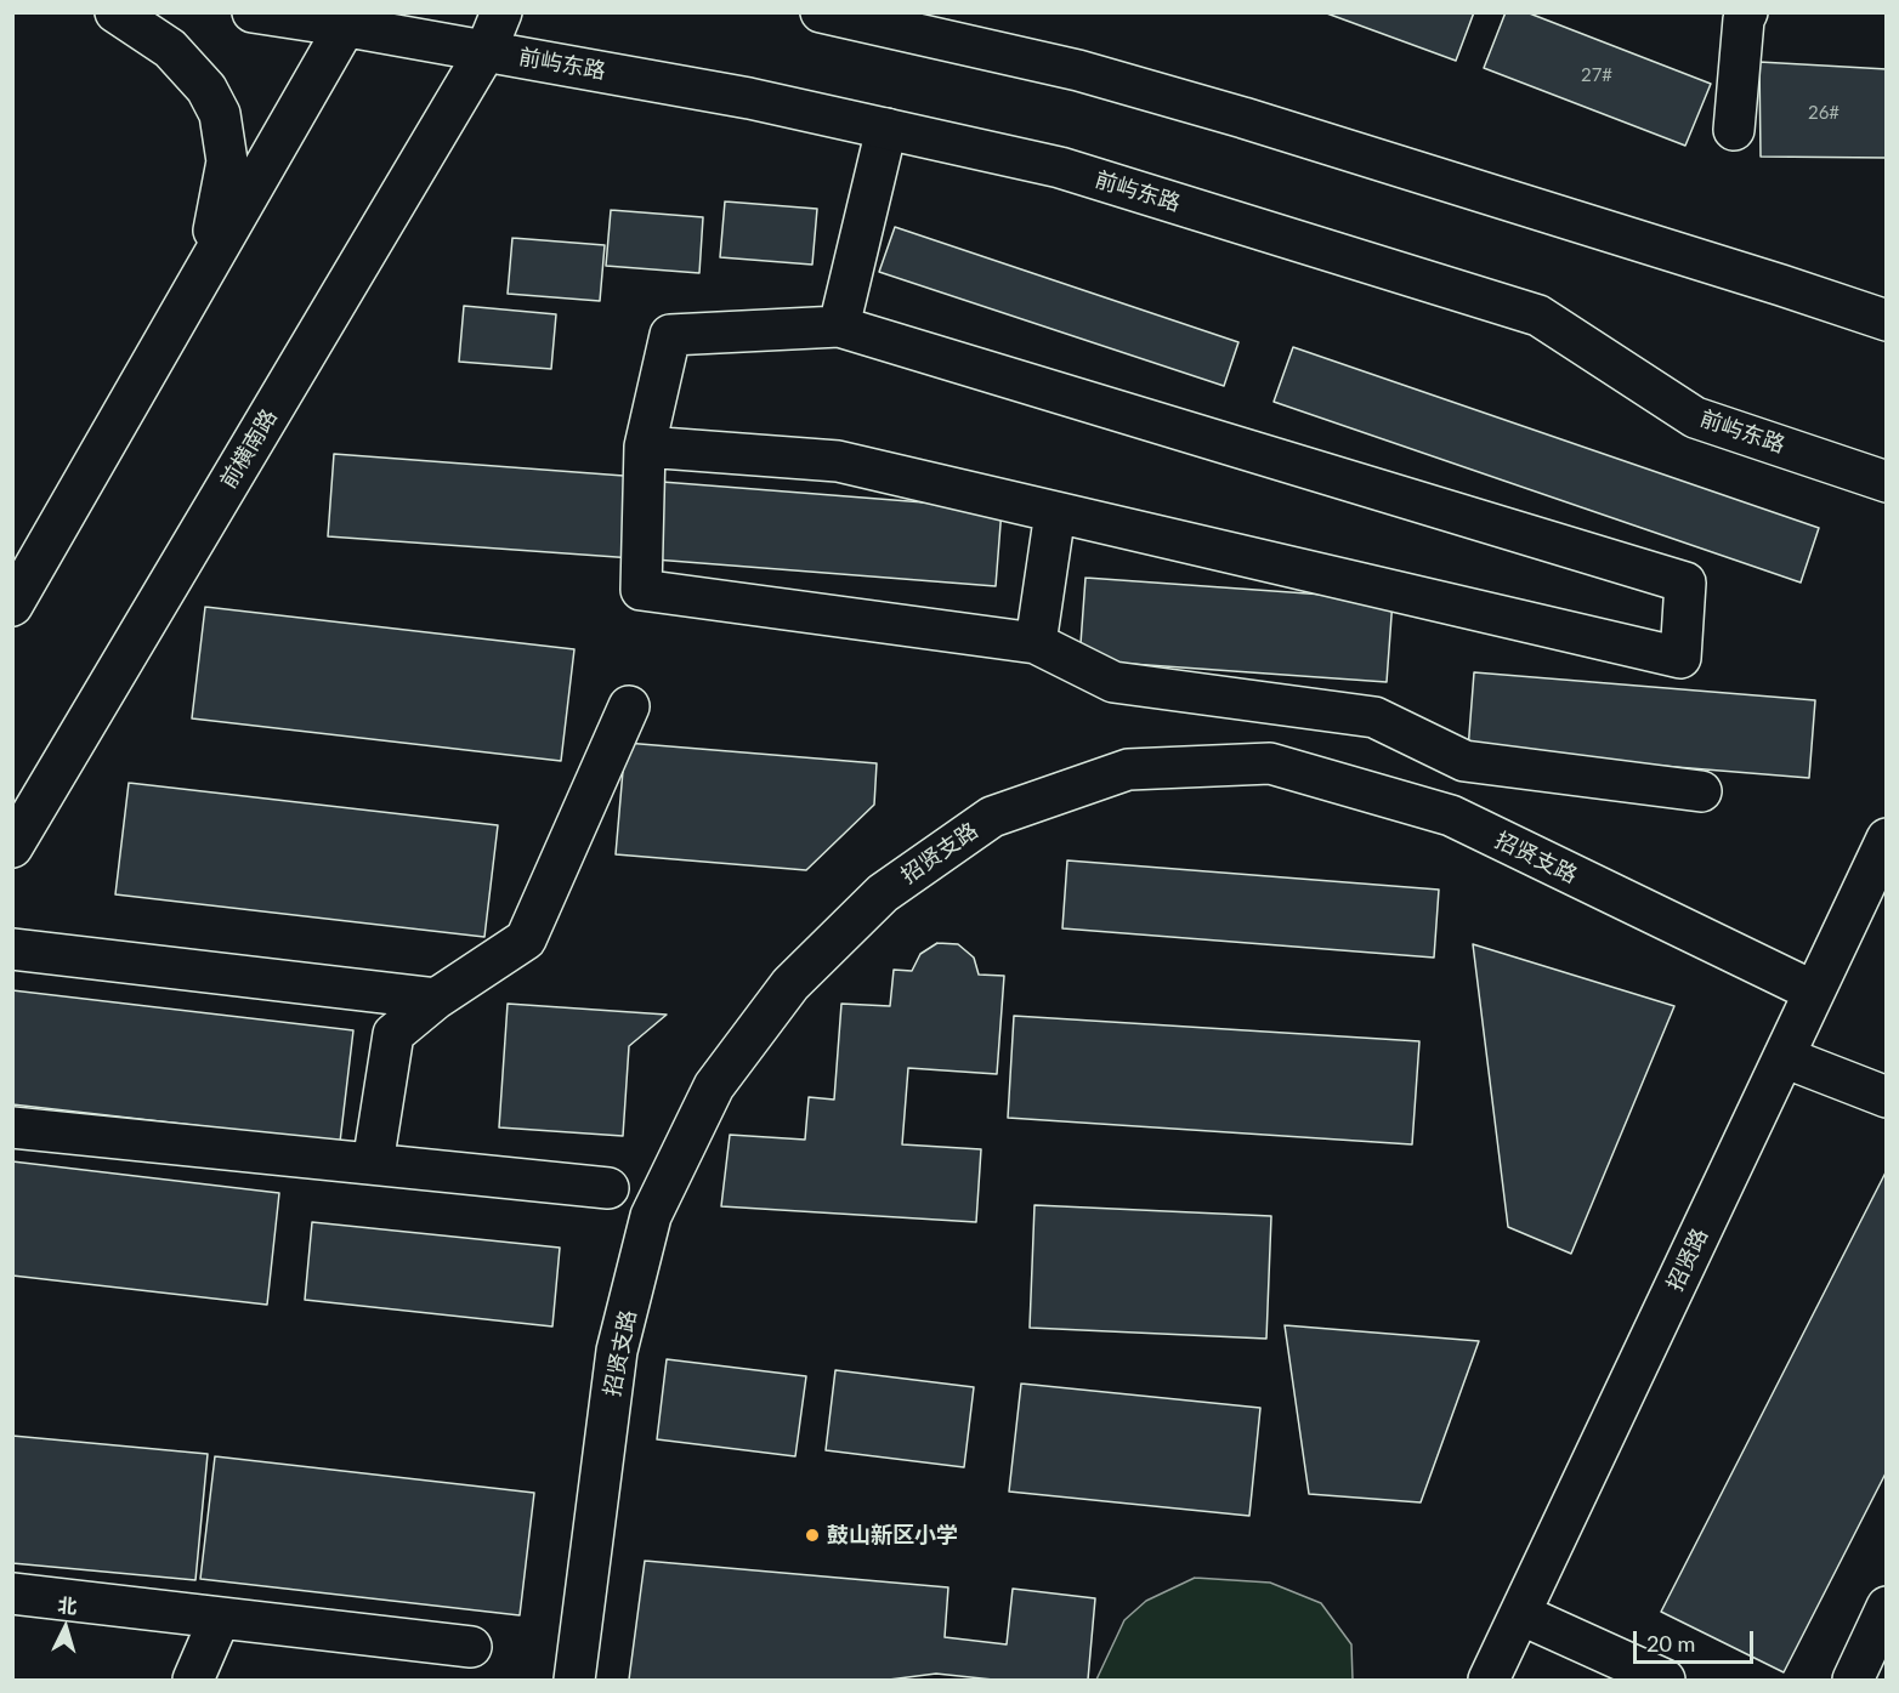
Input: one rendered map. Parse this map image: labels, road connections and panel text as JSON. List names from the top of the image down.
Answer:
{
  "streets": {
    "main road": [
      "前屿东路",
      "前横南路",
      "招贤支路",
      "招贤路"
    ]
  },
  "crossings": [
    ["前屿东路", "前横南路"],
    ["招贤支路", "招贤路"]
  ],
  "places": ["鼓山新区小学"],
  "house_numbers": ["27#", "26#"],
  "scale_bar": "20 m",
  "north": "top"
}
